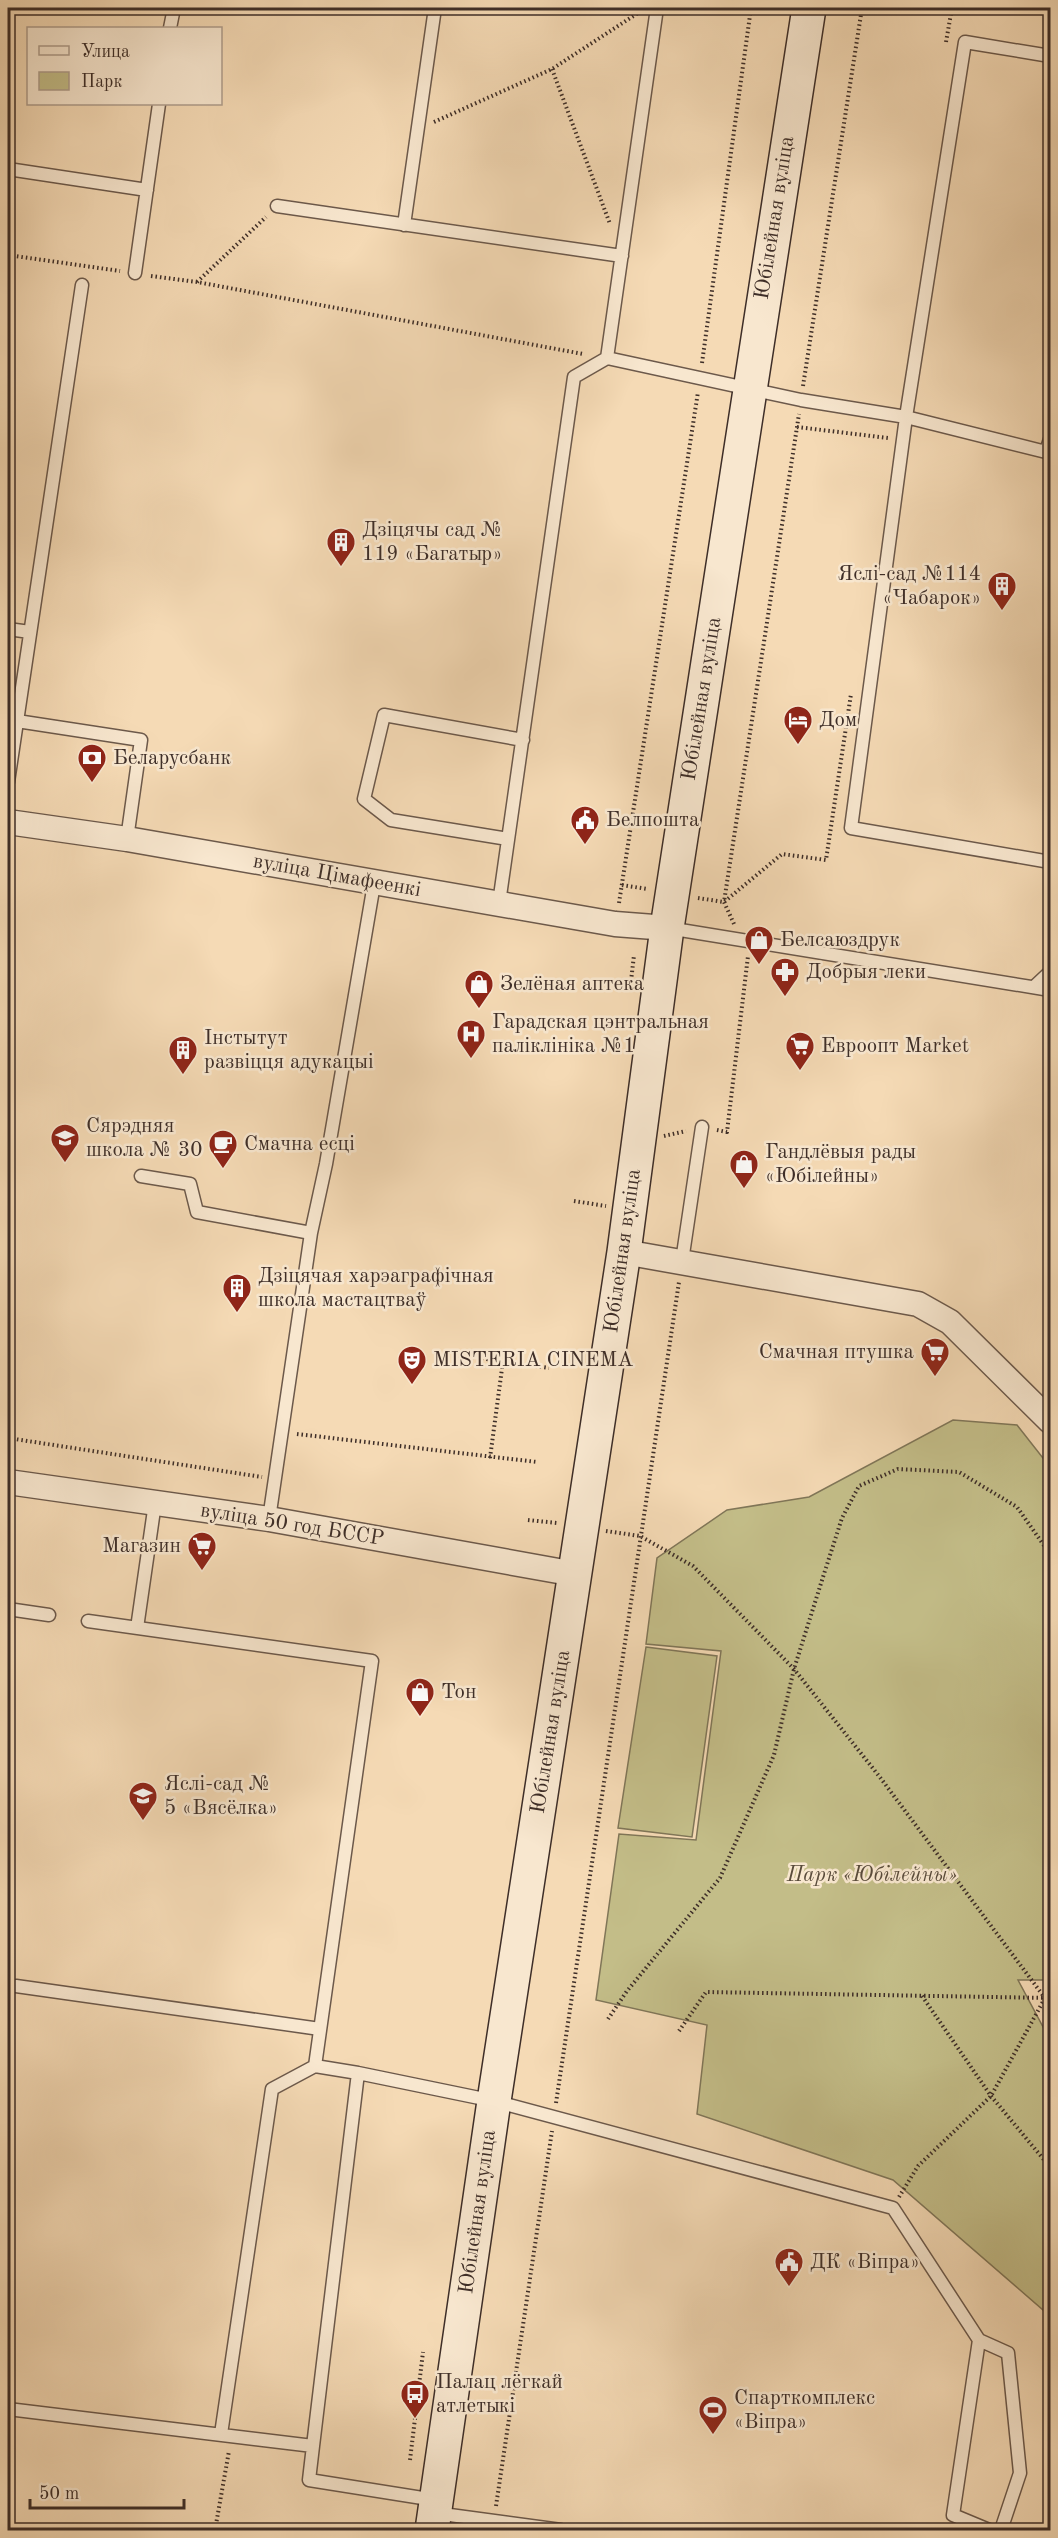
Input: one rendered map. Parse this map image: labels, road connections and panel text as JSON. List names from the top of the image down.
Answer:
{
  "streets": {
    "main road": ["Юбілейная вуліца"],
    "street": ["вуліца Цімафеенкі", "вуліца 50 год БССР"]
  },
  "crossings": [
    ["Юбілейная вуліца", "вуліца Цімафеенкі"],
    ["Юбілейная вуліца", "вуліца 50 год БССР"]
  ],
  "parks": ["Парк «Юбілейны»"],
  "places": {
    "building": [
      "Дзіцячы сад № 119 «Багатыр»",
      "Яслі-сад №114 «Чабарок»",
      "Інстытут развіцця адукацыі",
      "Дзіцячая харэаграфічная школа мастацтваў"
    ],
    "hotel": ["Дом"],
    "bank": ["Беларусбанк"],
    "public building": ["Белпошта", "ДК «Віпра»"],
    "shop": [
      "Белсаюздрук",
      "Зелёная аптека",
      "Гандлёвыя рады «Юбілейны»",
      "Тон"
    ],
    "pharmacy": ["Добрыя леки"],
    "hospital": ["Гарадская цэнтральная паліклініка №1"],
    "supermarket": ["Евроопт Market", "Смачная птушка", "Магазин"],
    "school or university": ["Сярэдняя школа № 30", "Яслі-сад № 5 «Вясёлка»"],
    "cafe": ["Смачна есцi"],
    "theatre": ["MISTERIA CINEMA"],
    "bus stop": ["Палац лёгкай атлетыкі"],
    "sports": ["Спарткомплекс «Віпра»"]
  },
  "legend": ["Улица", "Парк"],
  "scale_bar": "50 m"
}
